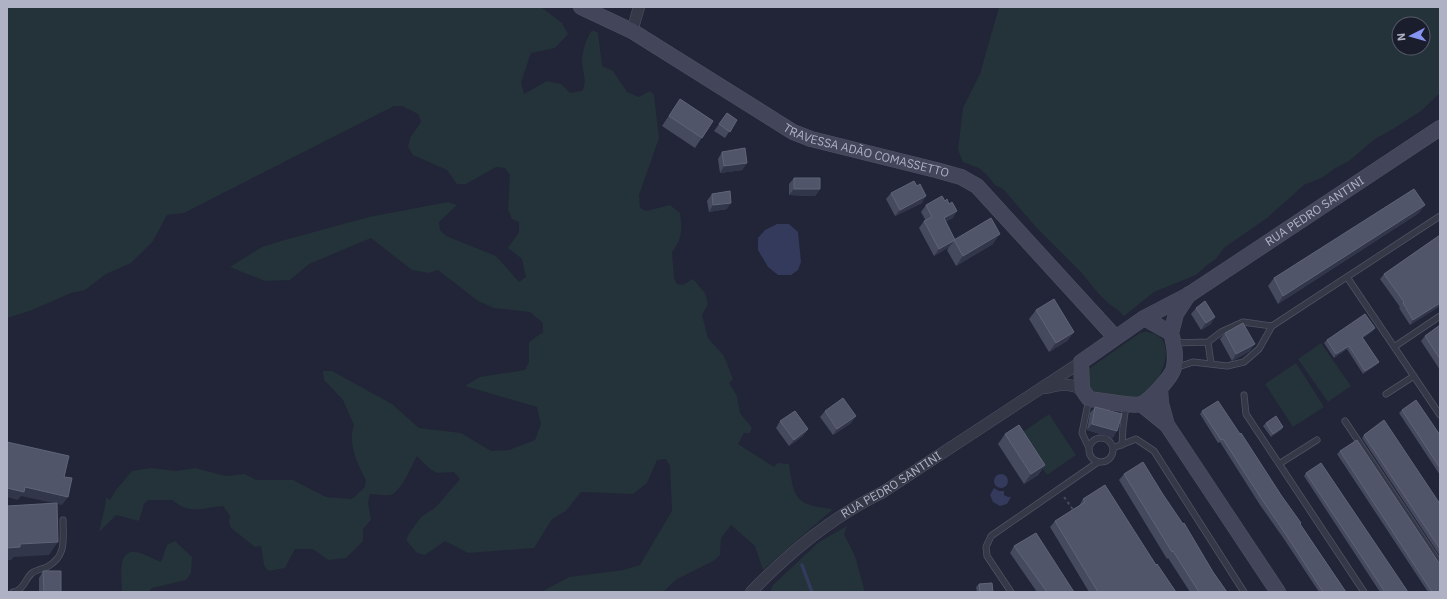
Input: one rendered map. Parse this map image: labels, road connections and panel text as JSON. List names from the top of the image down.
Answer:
{
  "streets": {
    "street": ["TRAVESSA ADÃO COMASSETTO", "RUA PEDRO SANTINI"]
  },
  "crossings": [
    ["TRAVESSA ADÃO COMASSETTO", "RUA PEDRO SANTINI"]
  ],
  "north": "left"
}
